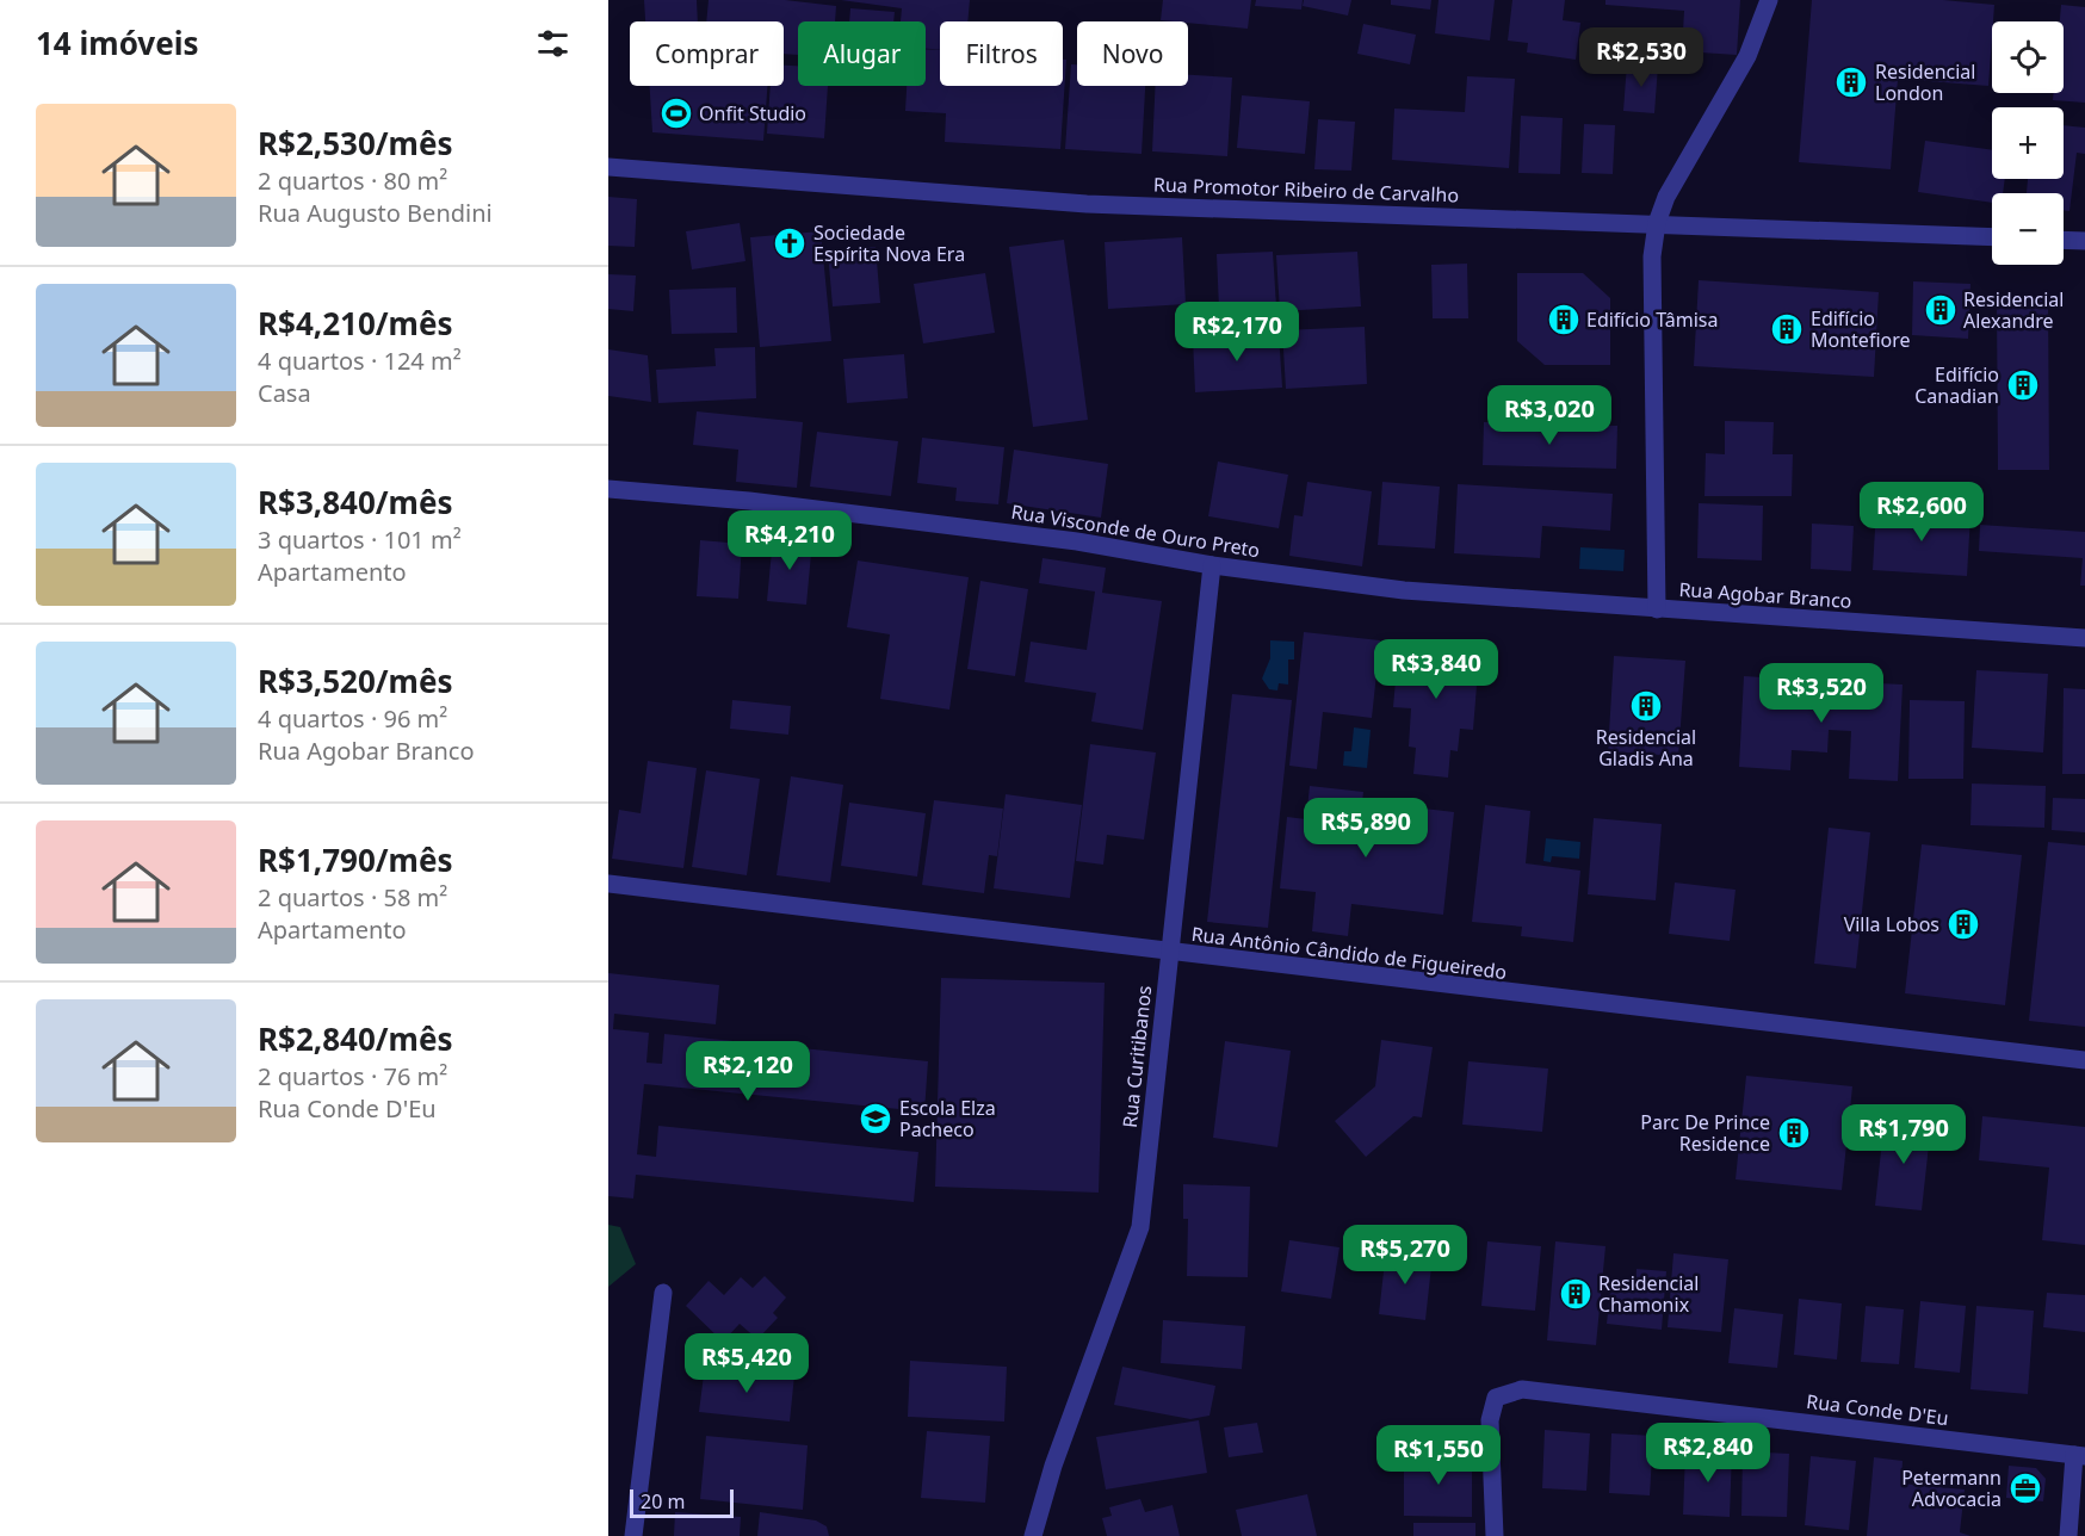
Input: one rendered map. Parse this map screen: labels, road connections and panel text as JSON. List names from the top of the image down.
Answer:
{
  "streets": {
    "street": [
      "Rua Promotor Ribeiro de Carvalho",
      "Rua Visconde de Ouro Preto",
      "Rua Agobar Branco",
      "Rua Antônio Cândido de Figueiredo",
      "Rua Curitibanos",
      "Rua Conde D'Eu"
    ]
  },
  "crossings": [
    ["Rua Promotor Ribeiro de Carvalho", "Rua Agobar Branco"],
    ["Rua Visconde de Ouro Preto", "Rua Agobar Branco"],
    ["Rua Visconde de Ouro Preto", "Rua Curitibanos"],
    ["Rua Antônio Cândido de Figueiredo", "Rua Curitibanos"]
  ],
  "places": {
    "building": [
      "Residencial London",
      "Residencial Alexandre",
      "Edifício Tâmisa",
      "Edifício Montefiore",
      "Edifício Canadian",
      "Residencial Gladis Ana",
      "Villa Lobos",
      "Parc De Prince Residence",
      "Residencial Chamonix"
    ],
    "sports": ["Onfit Studio"],
    "church": ["Sociedade Espírita Nova Era"],
    "school or university": ["Escola Elza Pacheco"],
    "office": ["Petermann Advocacia"]
  },
  "scale_bar": "20 m",
  "page": {
    "heading": "14 imóveis",
    "map_buttons": ["+", "−"],
    "chip": [
      "Comprar",
      "Alugar",
      "Filtros",
      "Novo"
    ],
    "price": [
      "R$2,530",
      "R$2,170",
      "R$3,020",
      "R$2,600",
      "R$4,210",
      "R$3,840",
      "R$3,520",
      "R$5,890",
      "R$2,120",
      "R$1,790",
      "R$5,270",
      "R$5,420",
      "R$2,840",
      "R$1,550"
    ],
    "list": [
      {
        "name": "R$2,530/mês",
        "note": "2 quartos · 80 m² · Rua Augusto Bendini"
      },
      {
        "name": "R$4,210/mês",
        "note": "4 quartos · 124 m² · Casa"
      },
      {
        "name": "R$3,840/mês",
        "note": "3 quartos · 101 m² · Apartamento"
      },
      {
        "name": "R$3,520/mês",
        "note": "4 quartos · 96 m² · Rua Agobar Branco"
      },
      {
        "name": "R$1,790/mês",
        "note": "2 quartos · 58 m² · Apartamento"
      },
      {
        "name": "R$2,840/mês",
        "note": "2 quartos · 76 m² · Rua Conde D'Eu"
      }
    ],
    "scale": "20 m"
  }
}
